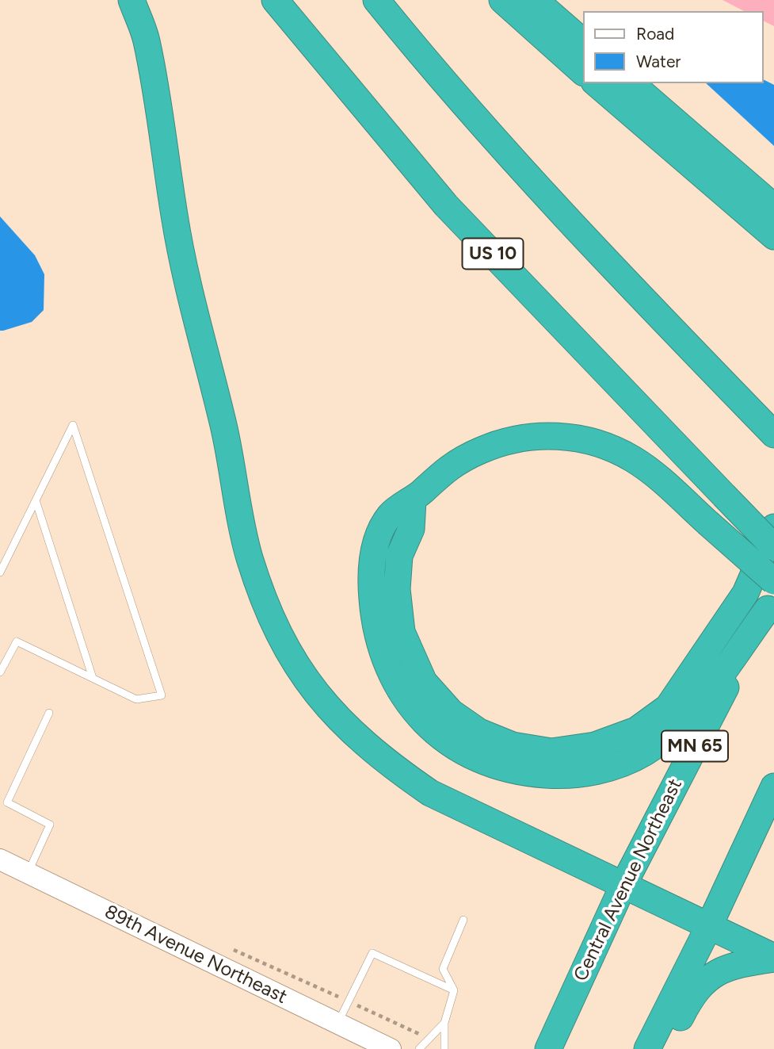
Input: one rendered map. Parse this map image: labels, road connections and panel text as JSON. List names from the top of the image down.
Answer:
{
  "streets": {
    "highway": ["US 10", "MN 65", "Central Avenue Northeast"],
    "street": ["89th Avenue Northeast"]
  },
  "legend": ["Road", "Water"]
}
